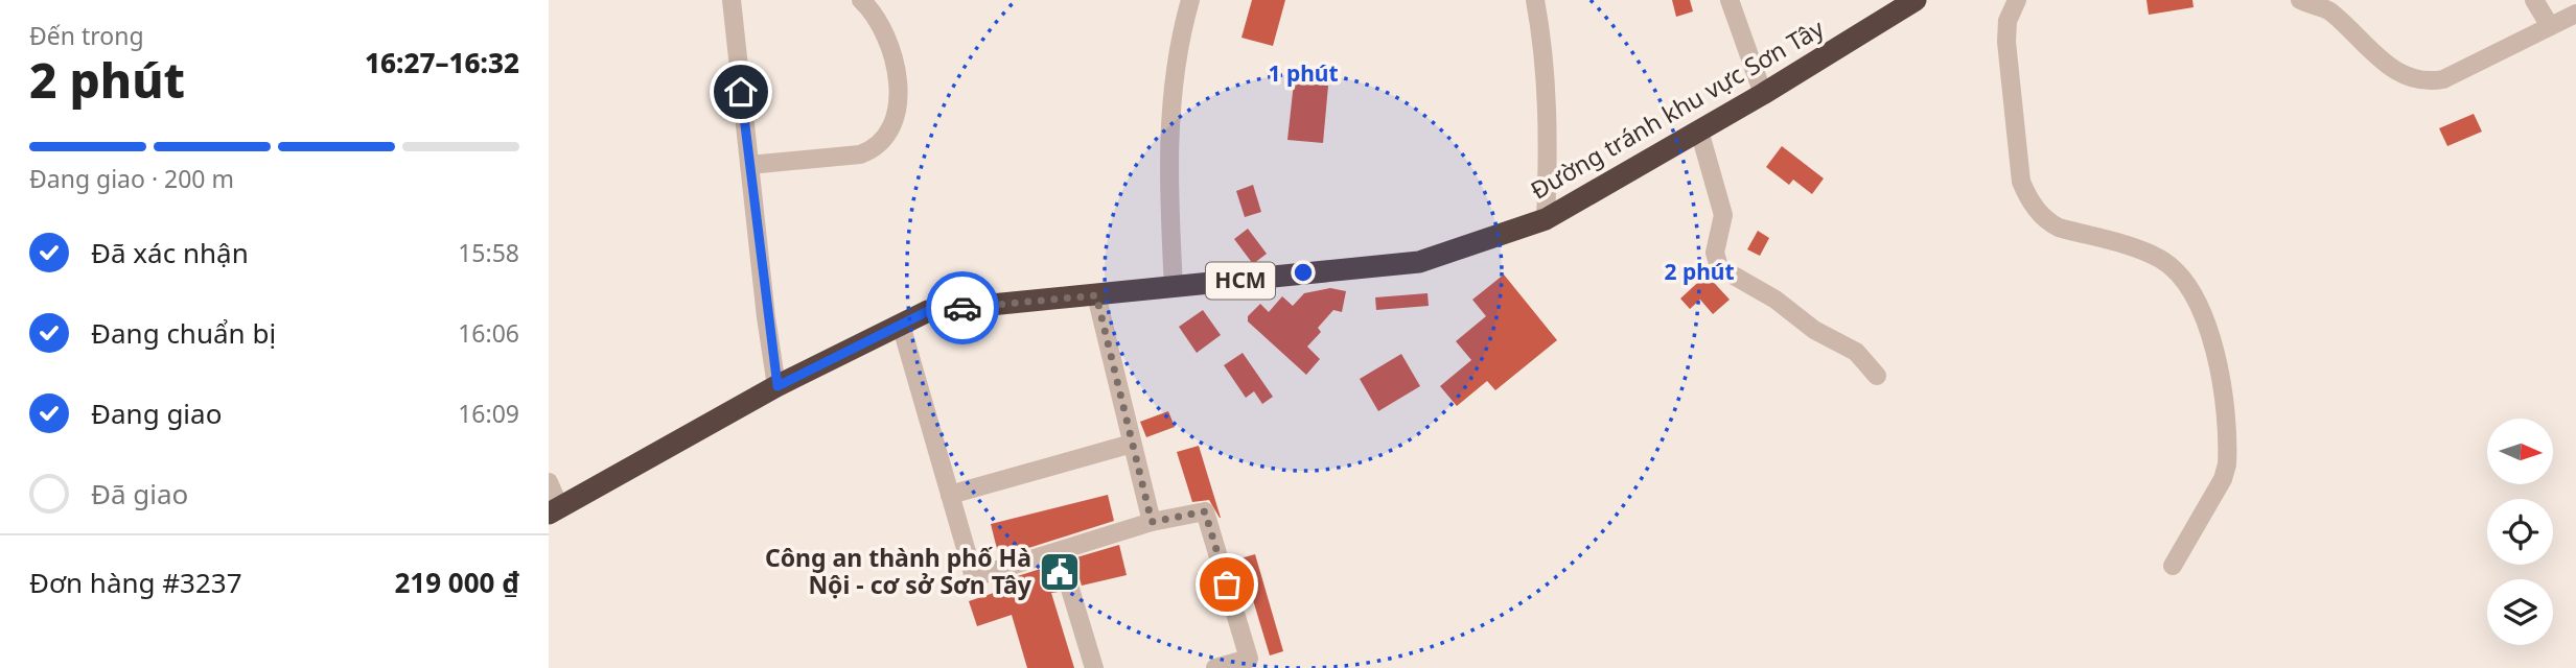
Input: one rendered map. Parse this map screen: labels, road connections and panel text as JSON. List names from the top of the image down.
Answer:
{
  "streets": {
    "highway": ["Đường tránh khu vực Sơn Tây", "HCM"]
  },
  "places": {
    "public building": ["Công an thành phố Hà Nội - cơ sở Sơn Tây"]
  },
  "north": "right",
  "page": {
    "heading": ["2 phút", "Đến trong", "16:27–16:32"],
    "panel": ["Đơn hàng #3237", "219 000 ₫"],
    "bar": "Đang giao · 200 m",
    "list": [
      ["Đã xác nhận", "15:58"],
      ["Đang chuẩn bị", "16:06"],
      ["Đang giao", "16:09"],
      "Đã giao"
    ]
  },
  "rings": ["1 phút", "2 phút"]
}
